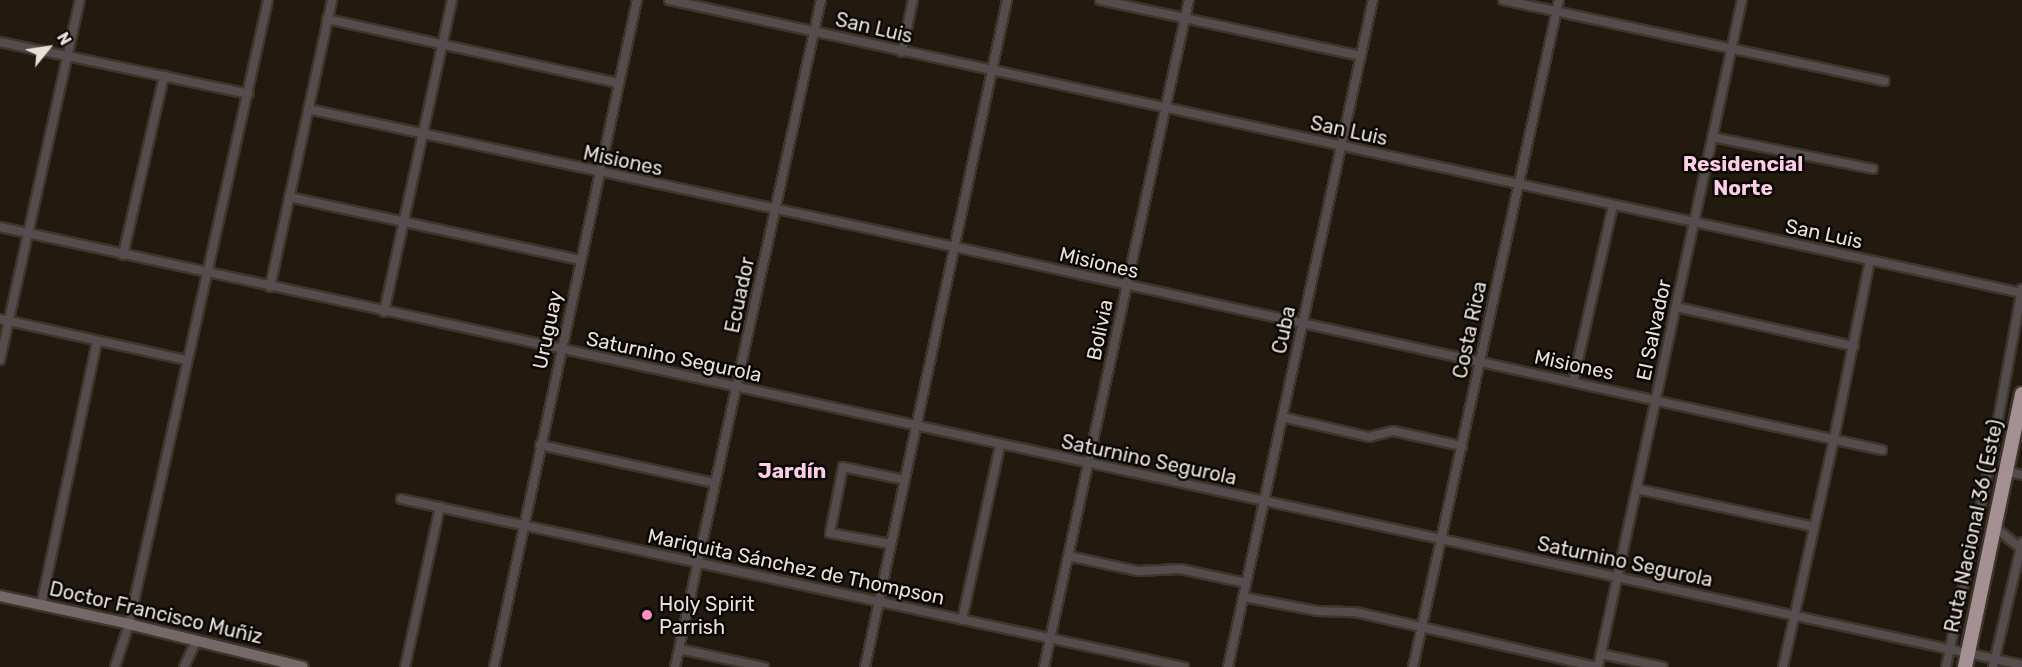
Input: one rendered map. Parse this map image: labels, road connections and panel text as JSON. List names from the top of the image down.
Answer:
{
  "streets": {
    "highway": ["Ruta Nacional 36 (Este)"],
    "main road": ["Doctor Francisco Muñiz"],
    "street": [
      "San Luis",
      "Misiones",
      "Ecuador",
      "Uruguay",
      "Bolivia",
      "Cuba",
      "Costa Rica",
      "El Salvador",
      "Saturnino Segurola",
      "Mariquita Sánchez de Thompson"
    ]
  },
  "crossings": [
    ["San Luis", "Ecuador"],
    ["San Luis", "Bolivia"],
    ["San Luis", "Cuba"],
    ["San Luis", "Costa Rica"],
    ["San Luis", "El Salvador"],
    ["Misiones", "Ecuador"],
    ["Misiones", "Uruguay"],
    ["Misiones", "Bolivia"],
    ["Misiones", "Cuba"],
    ["Misiones", "Costa Rica"],
    ["Misiones", "El Salvador"],
    ["Ecuador", "Saturnino Segurola"],
    ["Ecuador", "Mariquita Sánchez de Thompson"],
    ["Uruguay", "Saturnino Segurola"],
    ["Uruguay", "Mariquita Sánchez de Thompson"],
    ["Bolivia", "Saturnino Segurola"],
    ["Bolivia", "Mariquita Sánchez de Thompson"],
    ["Cuba", "Saturnino Segurola"],
    ["Costa Rica", "Saturnino Segurola"],
    ["El Salvador", "Saturnino Segurola"],
    ["Saturnino Segurola", "Ruta Nacional 36 (Este)"]
  ],
  "districts": ["Residencial Norte", "Jardín"],
  "places": ["Holy Spirit Parrish"],
  "north": "top right"
}
